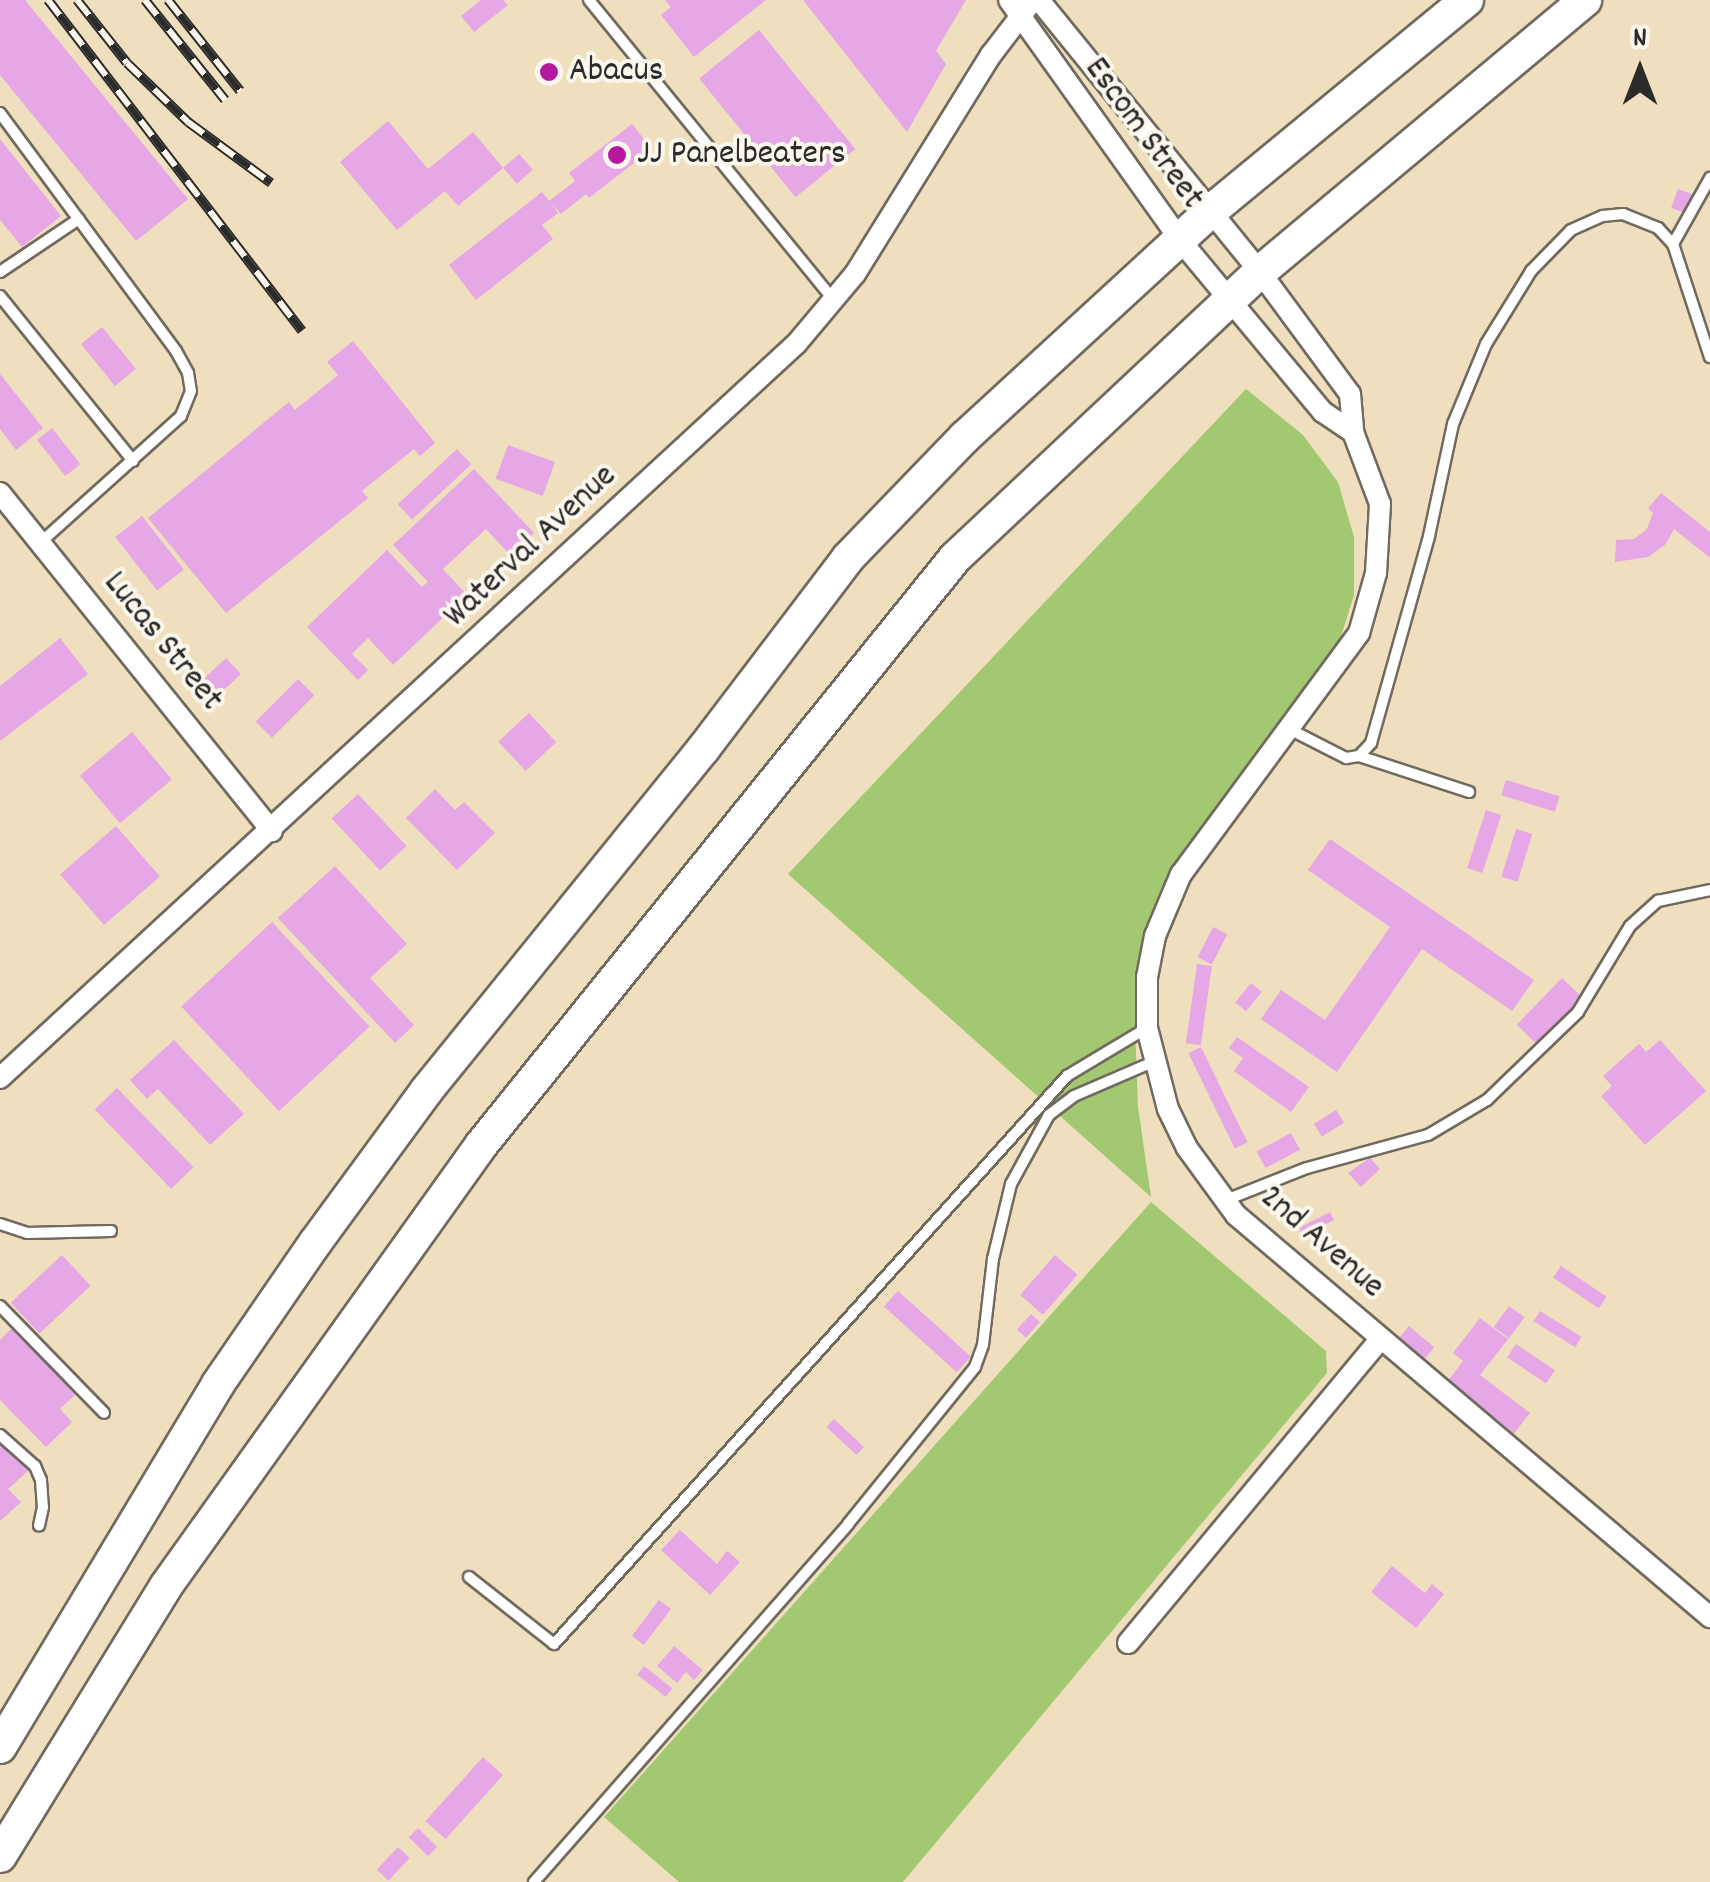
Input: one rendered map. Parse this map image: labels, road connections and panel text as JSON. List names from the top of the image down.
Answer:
{
  "streets": {
    "street": [
      "Escom Street",
      "Waterval Avenue",
      "Lucas Street",
      "2nd Avenue"
    ]
  },
  "crossings": [
    ["Escom Street", "Waterval Avenue"],
    ["Escom Street", "2nd Avenue"],
    ["Waterval Avenue", "Lucas Street"]
  ],
  "places": ["Abacus", "JJ Panelbeaters"],
  "north": "top"
}
